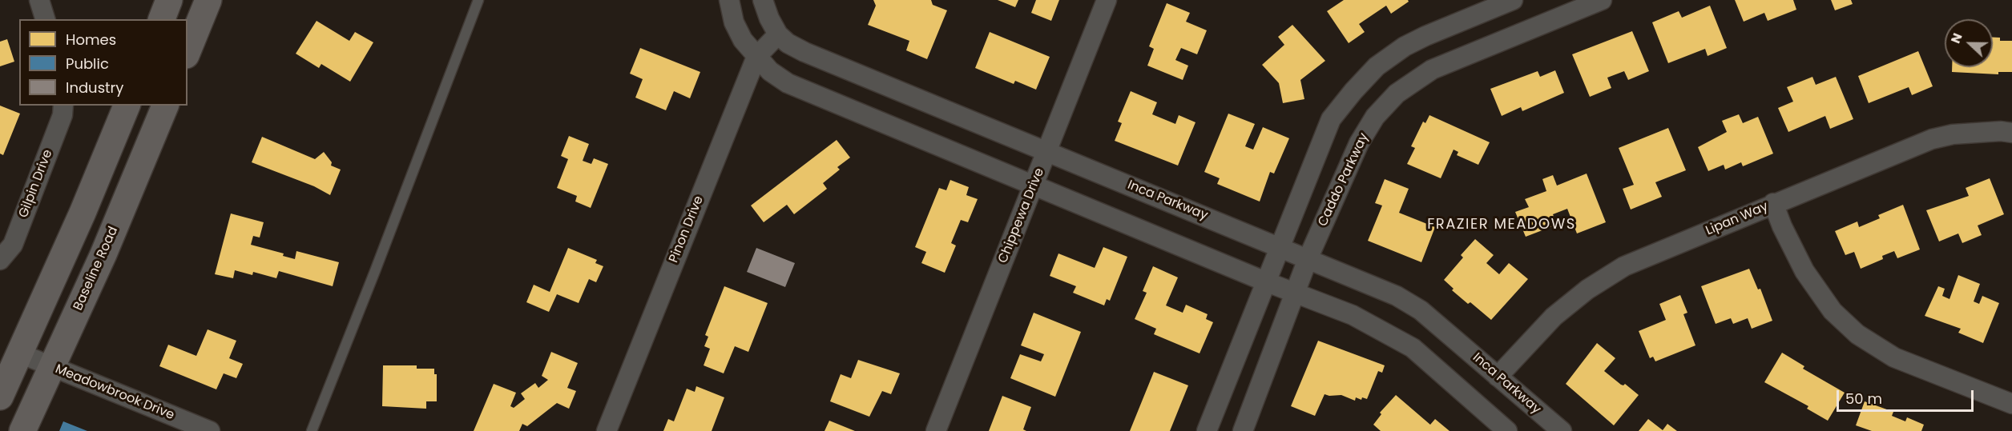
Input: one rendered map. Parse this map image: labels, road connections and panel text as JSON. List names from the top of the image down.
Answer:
{
  "streets": {
    "main road": ["Baseline Road"],
    "street": [
      "Caddo Parkway",
      "Gilpin Drive",
      "Inca Parkway",
      "Chippewa Drive",
      "Lipan Way",
      "Pinon Drive",
      "Meadowbrook Drive"
    ]
  },
  "crossings": [
    ["Caddo Parkway", "Inca Parkway"],
    ["Inca Parkway", "Chippewa Drive"],
    ["Inca Parkway", "Lipan Way"],
    ["Inca Parkway", "Pinon Drive"],
    ["Baseline Road", "Meadowbrook Drive"]
  ],
  "districts": ["FRAZIER MEADOWS"],
  "legend": ["Homes", "Public", "Industry"],
  "scale_bar": "50 m",
  "north": "left"
}
